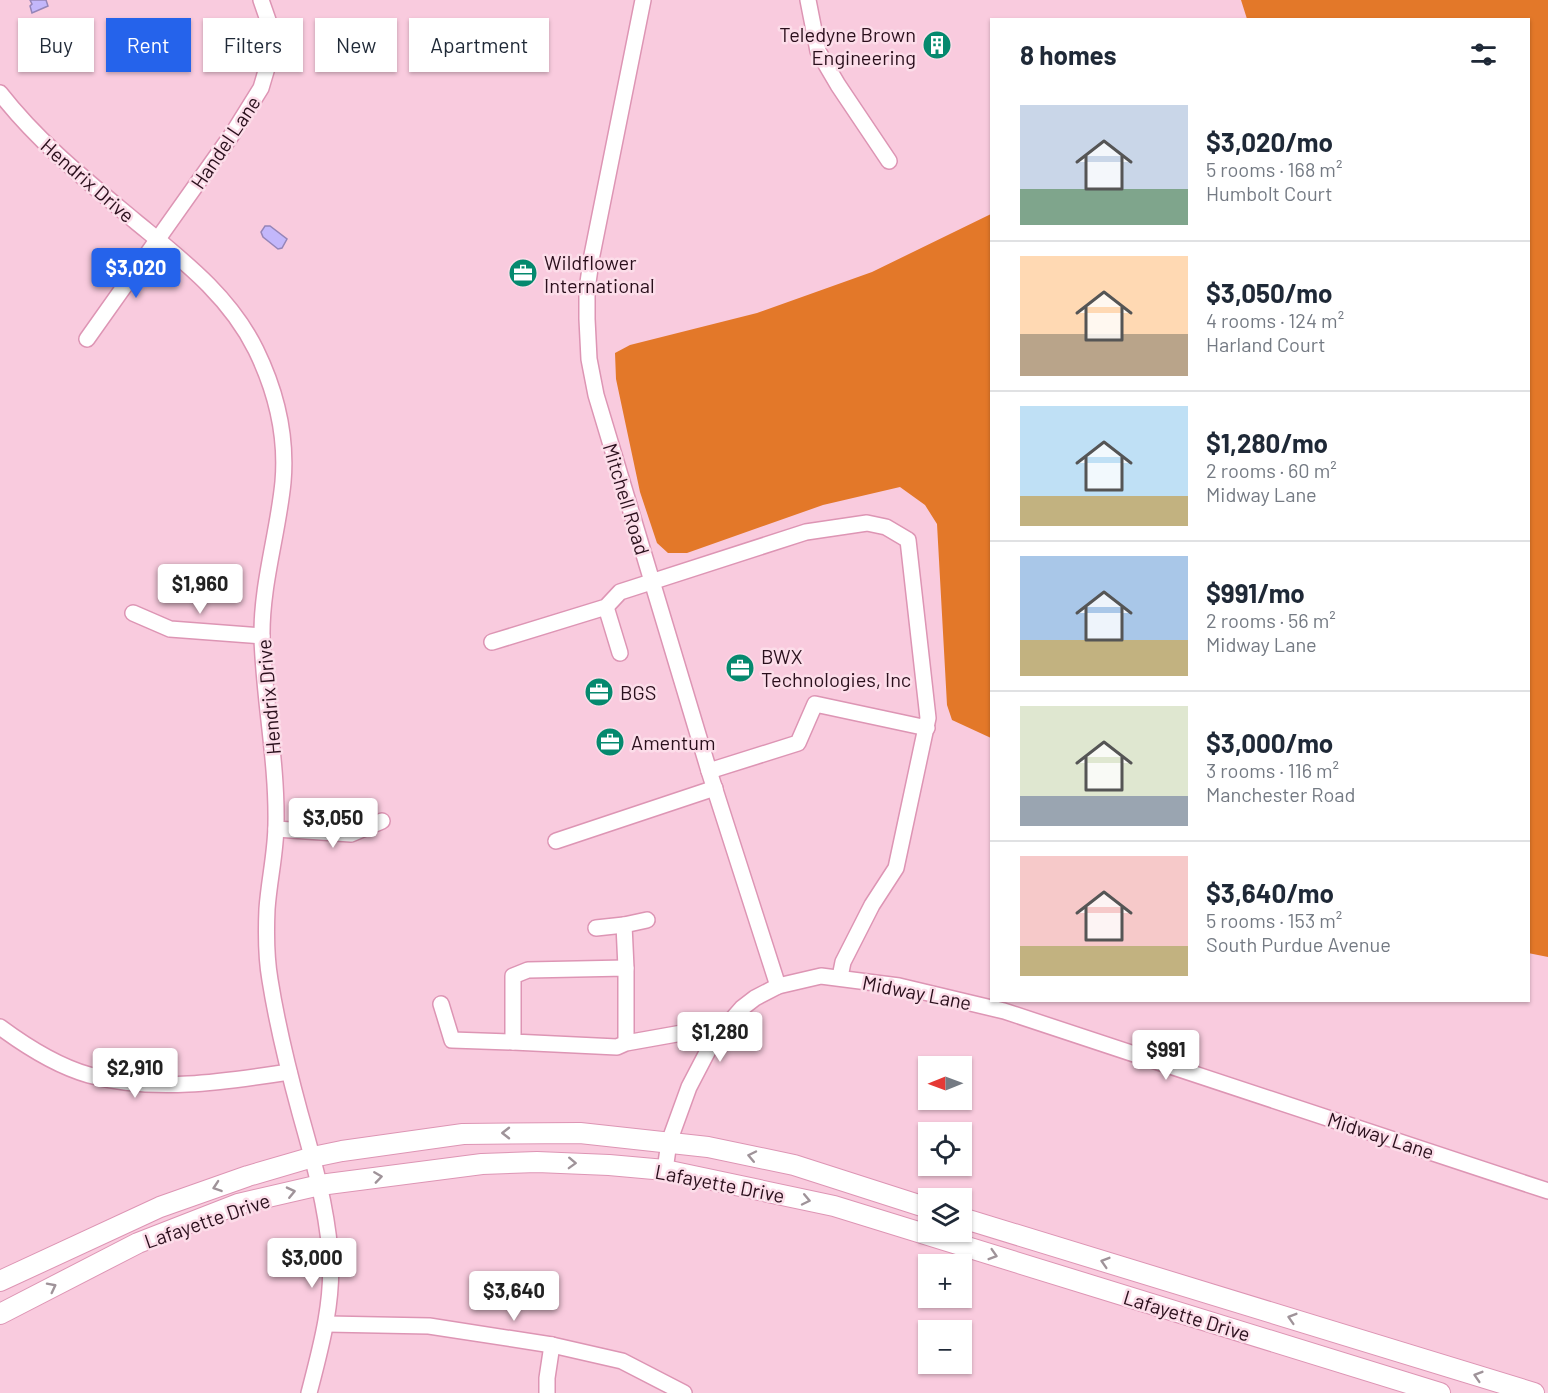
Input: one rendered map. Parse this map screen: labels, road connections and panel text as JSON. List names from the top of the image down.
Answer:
{
  "streets": {
    "main road": ["Lafayette Drive"],
    "street": [
      "Handel Lane",
      "Hendrix Drive",
      "Mitchell Road",
      "Midway Lane"
    ]
  },
  "crossings": [
    ["Handel Lane", "Hendrix Drive"],
    ["Hendrix Drive", "Lafayette Drive"],
    ["Mitchell Road", "Midway Lane"],
    ["Midway Lane", "Lafayette Drive"]
  ],
  "places": {
    "building": ["Teledyne Brown Engineering"],
    "office": [
      "Wildflower International",
      "BWX Technologies, Inc",
      "BGS",
      "Amentum"
    ]
  },
  "north": "left",
  "page": {
    "chip": [
      "Buy",
      "Rent",
      "Filters",
      "New",
      "Apartment"
    ],
    "heading": "8 homes",
    "list": [
      {
        "name": "$3,020/mo",
        "note": "5 rooms · 168 m² · Humbolt Court"
      },
      {
        "name": "$3,050/mo",
        "note": "4 rooms · 124 m² · Harland Court"
      },
      {
        "name": "$1,280/mo",
        "note": "2 rooms · 60 m² · Midway Lane"
      },
      {
        "name": "$991/mo",
        "note": "2 rooms · 56 m² · Midway Lane"
      },
      {
        "name": "$3,000/mo",
        "note": "3 rooms · 116 m² · Manchester Road"
      },
      {
        "name": "$3,640/mo",
        "note": "5 rooms · 153 m² · South Purdue Avenue"
      }
    ],
    "price": [
      "$3,020",
      "$1,960",
      "$3,050",
      "$1,280",
      "$991",
      "$2,910",
      "$3,000",
      "$3,640"
    ],
    "map_buttons": ["+", "−"]
  }
}
